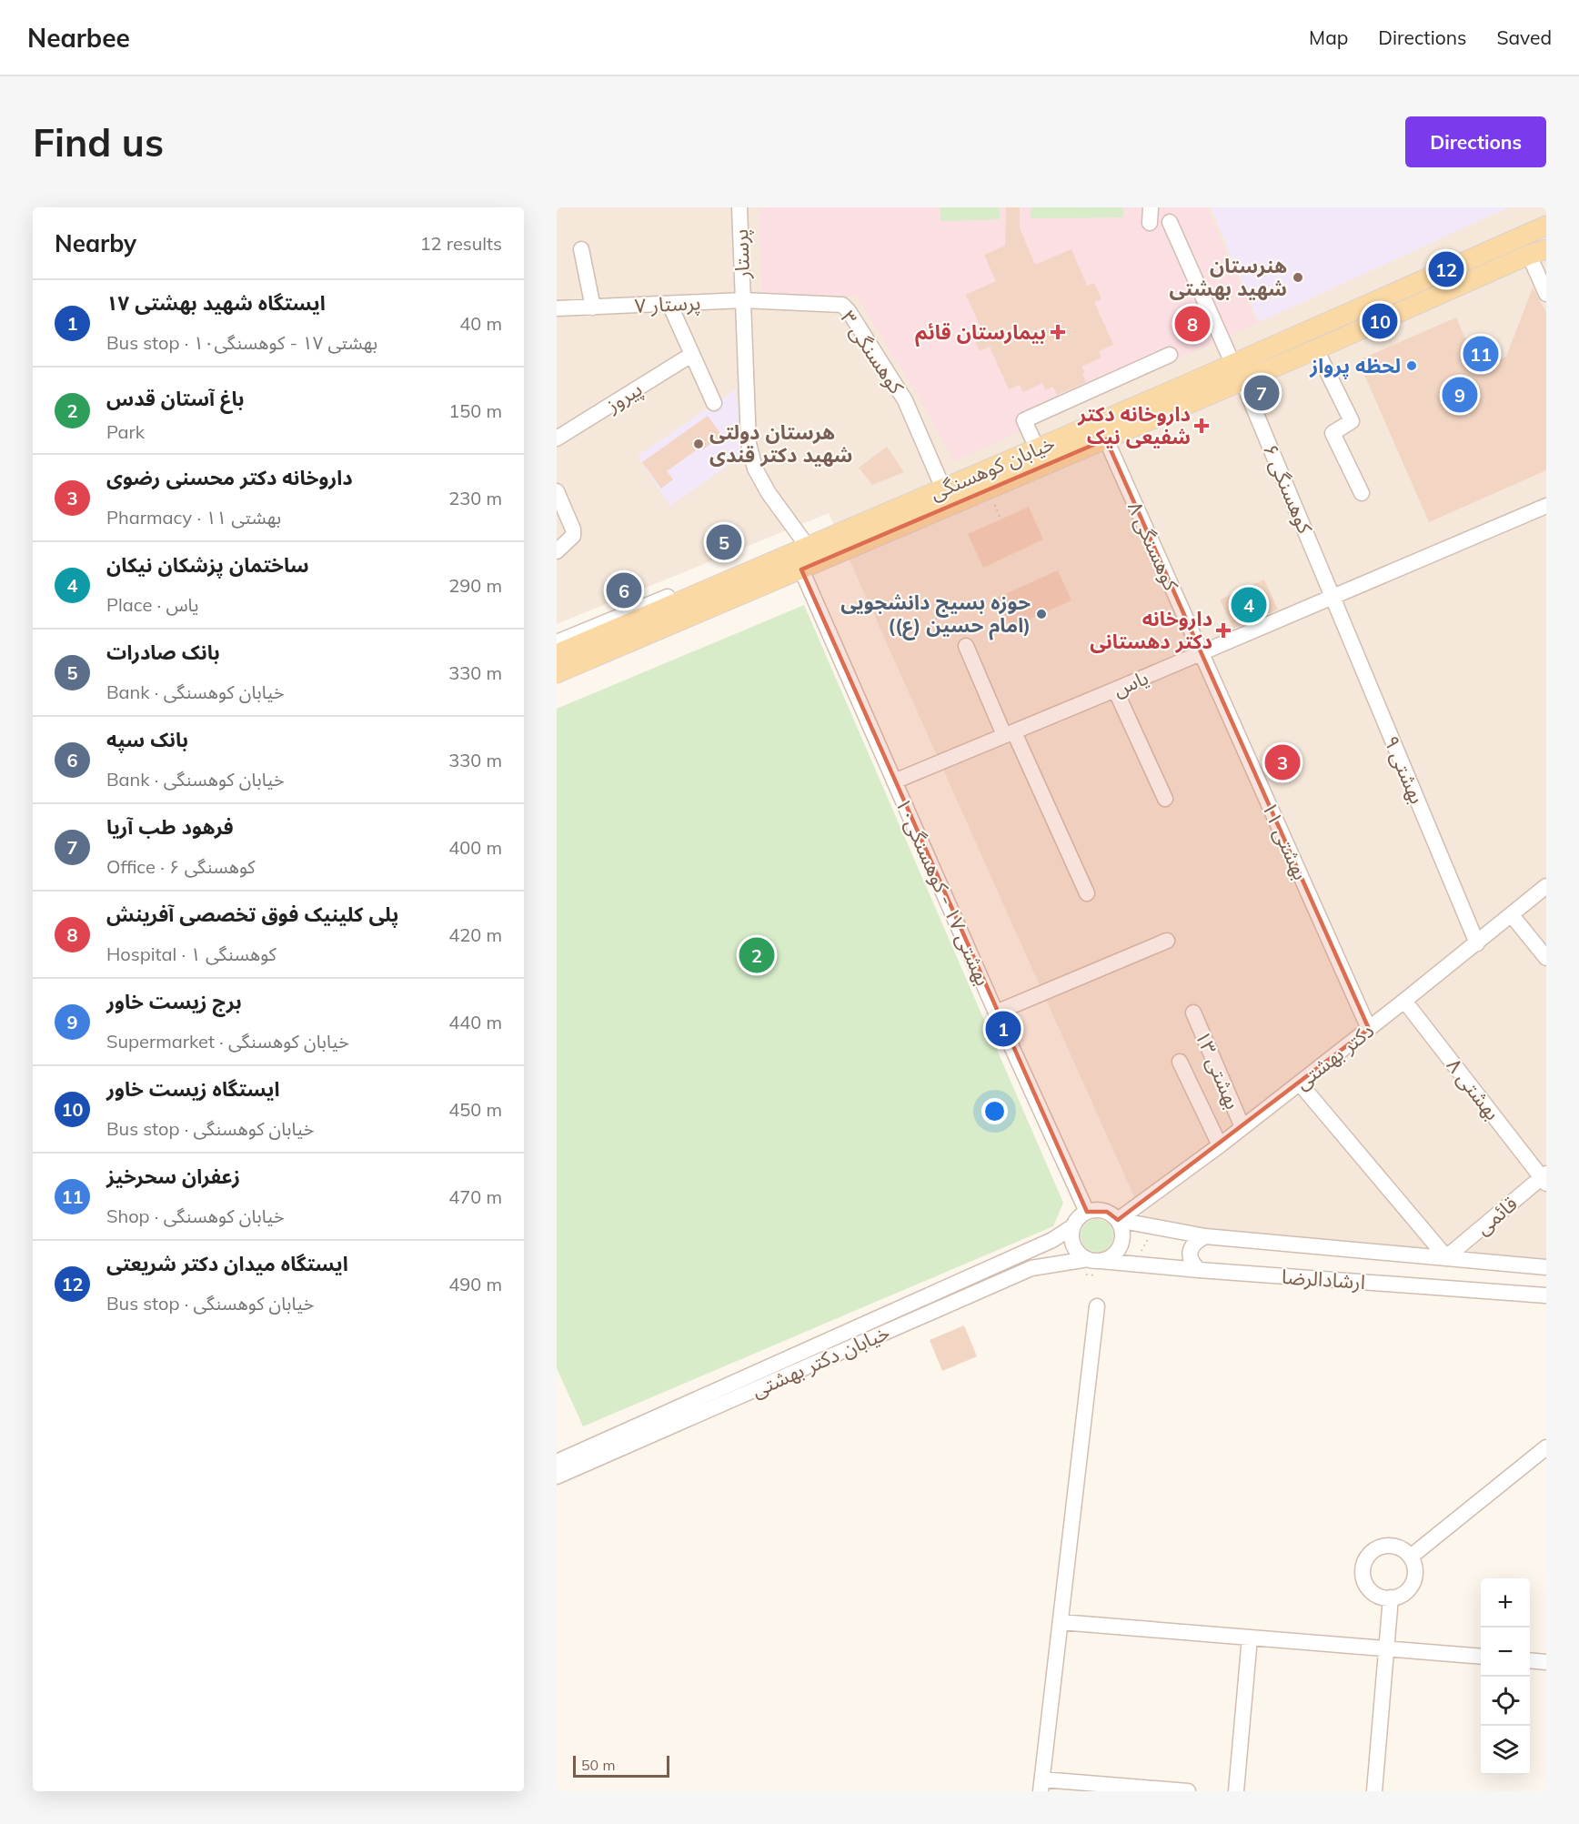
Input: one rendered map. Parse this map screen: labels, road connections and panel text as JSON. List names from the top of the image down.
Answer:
{
  "streets": {
    "main road": ["خیابان کوهسنگی"],
    "street": [
      "پرستار",
      "پرستار ۷",
      "کوهسنگی ۳",
      "پیروز",
      "کوهسنگی ۶",
      "کوهسنگی ۸",
      "یاس",
      "بهشتی ۹",
      "بهشتی ۱۱",
      "بهشتی ۱۷ - کوهسنگی۱۰",
      "دکتر بهشتی",
      "بهشتی ۱۳",
      "بهشتی ۸",
      "قائمی",
      "ارشادالرضا",
      "خیابان دکتر بهشتی"
    ]
  },
  "crossings": [
    ["پرستار", "پرستار ۷"],
    ["پرستار", "کوهسنگی ۳"],
    ["پرستار", "خیابان کوهسنگی"],
    ["پرستار ۷", "کوهسنگی ۳"],
    ["کوهسنگی ۳", "خیابان کوهسنگی"],
    ["خیابان کوهسنگی", "کوهسنگی ۶"],
    ["خیابان کوهسنگی", "کوهسنگی ۸"],
    ["خیابان کوهسنگی", "بهشتی ۱۷ - کوهسنگی۱۰"],
    ["کوهسنگی ۶", "یاس"],
    ["کوهسنگی ۶", "بهشتی ۹"],
    ["کوهسنگی ۸", "یاس"],
    ["کوهسنگی ۸", "بهشتی ۱۱"],
    ["یاس", "بهشتی ۹"],
    ["یاس", "بهشتی ۱۱"],
    ["یاس", "بهشتی ۱۷ - کوهسنگی۱۰"],
    ["بهشتی ۹", "دکتر بهشتی"],
    ["بهشتی ۱۱", "دکتر بهشتی"],
    ["بهشتی ۱۷ - کوهسنگی۱۰", "دکتر بهشتی"],
    ["بهشتی ۱۷ - کوهسنگی۱۰", "ارشادالرضا"],
    ["بهشتی ۱۷ - کوهسنگی۱۰", "خیابان دکتر بهشتی"],
    ["دکتر بهشتی", "بهشتی ۱۳"],
    ["دکتر بهشتی", "بهشتی ۸"],
    ["دکتر بهشتی", "ارشادالرضا"],
    ["دکتر بهشتی", "خیابان دکتر بهشتی"],
    ["بهشتی ۸", "قائمی"],
    ["قائمی", "ارشادالرضا"],
    ["ارشادالرضا", "خیابان دکتر بهشتی"]
  ],
  "places": {
    "other": [
      "هنرستان شهید بهشتی",
      "لحظه پرواز",
      "هرستان دولتی شهید دکتر قندی",
      "حوزه بسیج دانشجویی (امام حسین (ع))"
    ],
    "health": ["بیمارستان قائم", "داروخانه دکتر شفیعی نیک", "داروخانه دکتر دهستانی"]
  },
  "scale_bar": "50 m",
  "page": {
    "header": "Nearbee",
    "nav": ["Map", "Directions", "Saved"],
    "buttons": "Directions",
    "title": "Find us",
    "heading": ["Nearby", "12 results"],
    "pins": [
      "12",
      "10",
      "8",
      "11",
      "7",
      "9",
      "5",
      "6",
      "4",
      "3",
      "2",
      "1"
    ],
    "list": [
      {
        "mark": "1",
        "name": "ایستگاه شهید بهشتی ۱۷",
        "note": "Bus stop · بهشتی ۱۷ - کوهسنگی۱۰",
        "value": "40 m"
      },
      {
        "mark": "2",
        "name": "باغ آستان قدس",
        "note": "Park",
        "value": "150 m"
      },
      {
        "mark": "3",
        "name": "داروخانه دکتر محسنی رضوی",
        "note": "Pharmacy · بهشتی ۱۱",
        "value": "230 m"
      },
      {
        "mark": "4",
        "name": "ساختمان پزشکان نیکان",
        "note": "Place · یاس",
        "value": "290 m"
      },
      {
        "mark": "5",
        "name": "بانک صادرات",
        "note": "Bank · خیابان کوهسنگی",
        "value": "330 m"
      },
      {
        "mark": "6",
        "name": "بانک سپه",
        "note": "Bank · خیابان کوهسنگی",
        "value": "330 m"
      },
      {
        "mark": "7",
        "name": "فرهود طب آریا",
        "note": "Office · کوهسنگی ۶",
        "value": "400 m"
      },
      {
        "mark": "8",
        "name": "پلی کلینیک فوق تخصصی آفرینش",
        "note": "Hospital · کوهسنگی ۱",
        "value": "420 m"
      },
      {
        "mark": "9",
        "name": "برج زیست خاور",
        "note": "Supermarket · خیابان کوهسنگی",
        "value": "440 m"
      },
      {
        "mark": "10",
        "name": "ایستگاه زیست خاور",
        "note": "Bus stop · خیابان کوهسنگی",
        "value": "450 m"
      },
      {
        "mark": "11",
        "name": "زعفران سحرخیز",
        "note": "Shop · خیابان کوهسنگی",
        "value": "470 m"
      },
      {
        "mark": "12",
        "name": "ایستگاه میدان دکتر شریعتی",
        "note": "Bus stop · خیابان کوهسنگی",
        "value": "490 m"
      }
    ],
    "map_buttons": ["+", "−"],
    "scale": "50 m"
  }
}
